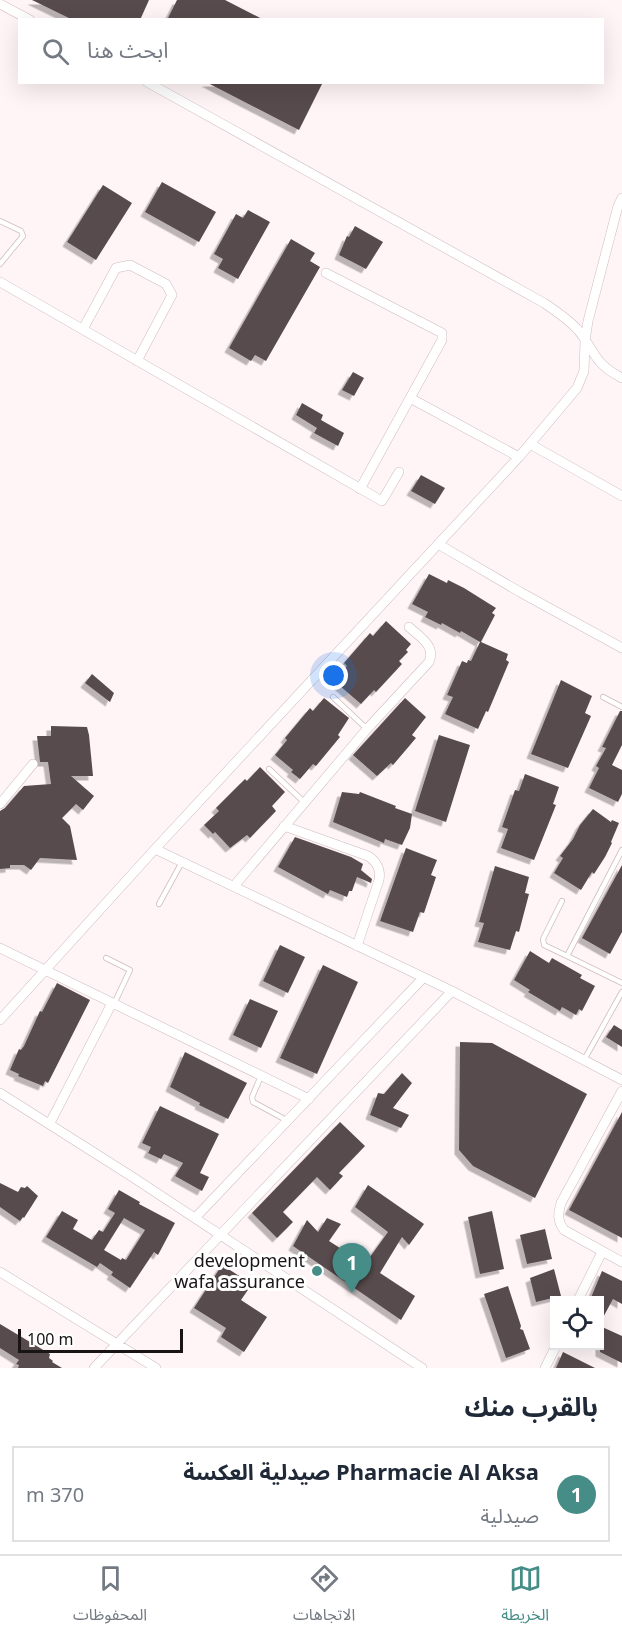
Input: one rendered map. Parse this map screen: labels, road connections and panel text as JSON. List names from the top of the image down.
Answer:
{
  "places": ["development wafa assurance"],
  "scale_bar": "100 m",
  "page": {
    "search": "ابحث هنا",
    "pins": "1",
    "scale": "100 m",
    "heading": "بالقرب منك",
    "list": [
      {
        "mark": "1",
        "name": "Pharmacie Al Aksa صيدلية العكسة",
        "note": "صيدلية",
        "value": "370 m"
      }
    ],
    "nav": ["الخريطة", "الاتجاهات", "المحفوظات"]
  }
}
